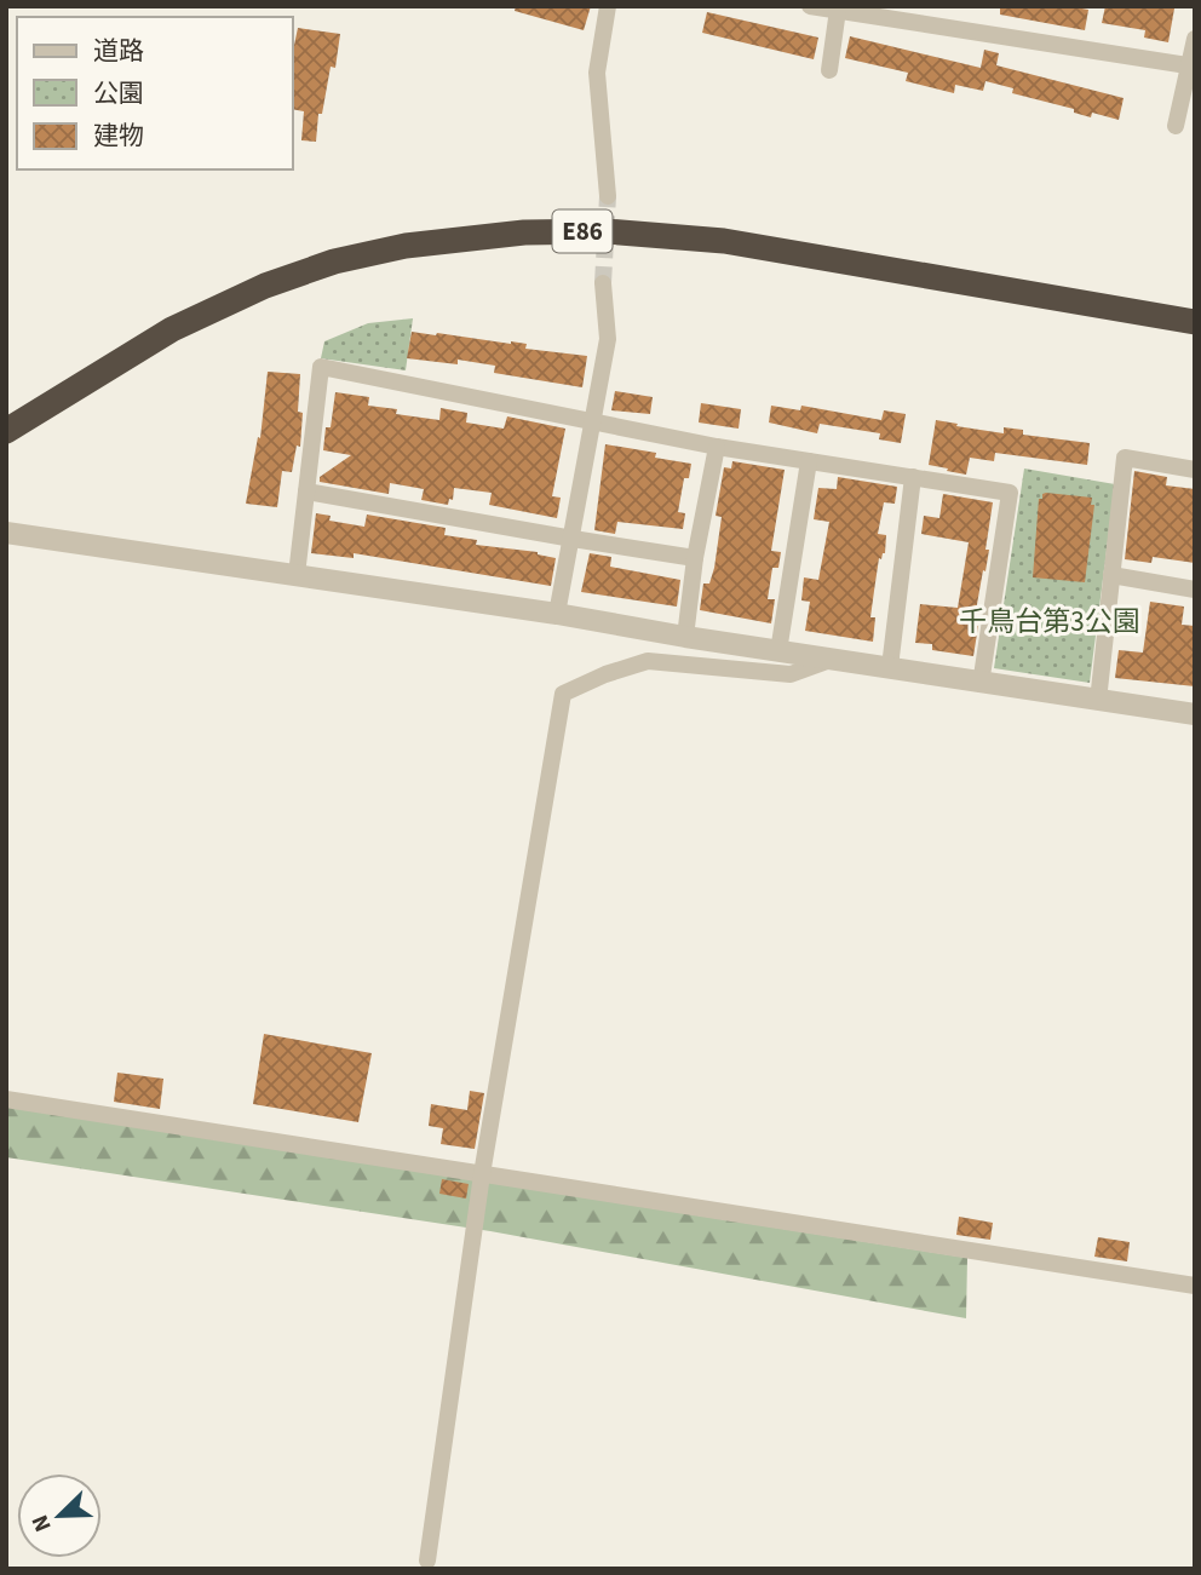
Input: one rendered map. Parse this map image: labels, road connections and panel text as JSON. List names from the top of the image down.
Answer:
{
  "streets": {
    "highway": ["E86"]
  },
  "parks": ["千鳥台第3公園"],
  "legend": ["道路", "公園", "建物"],
  "north": "bottom left"
}
